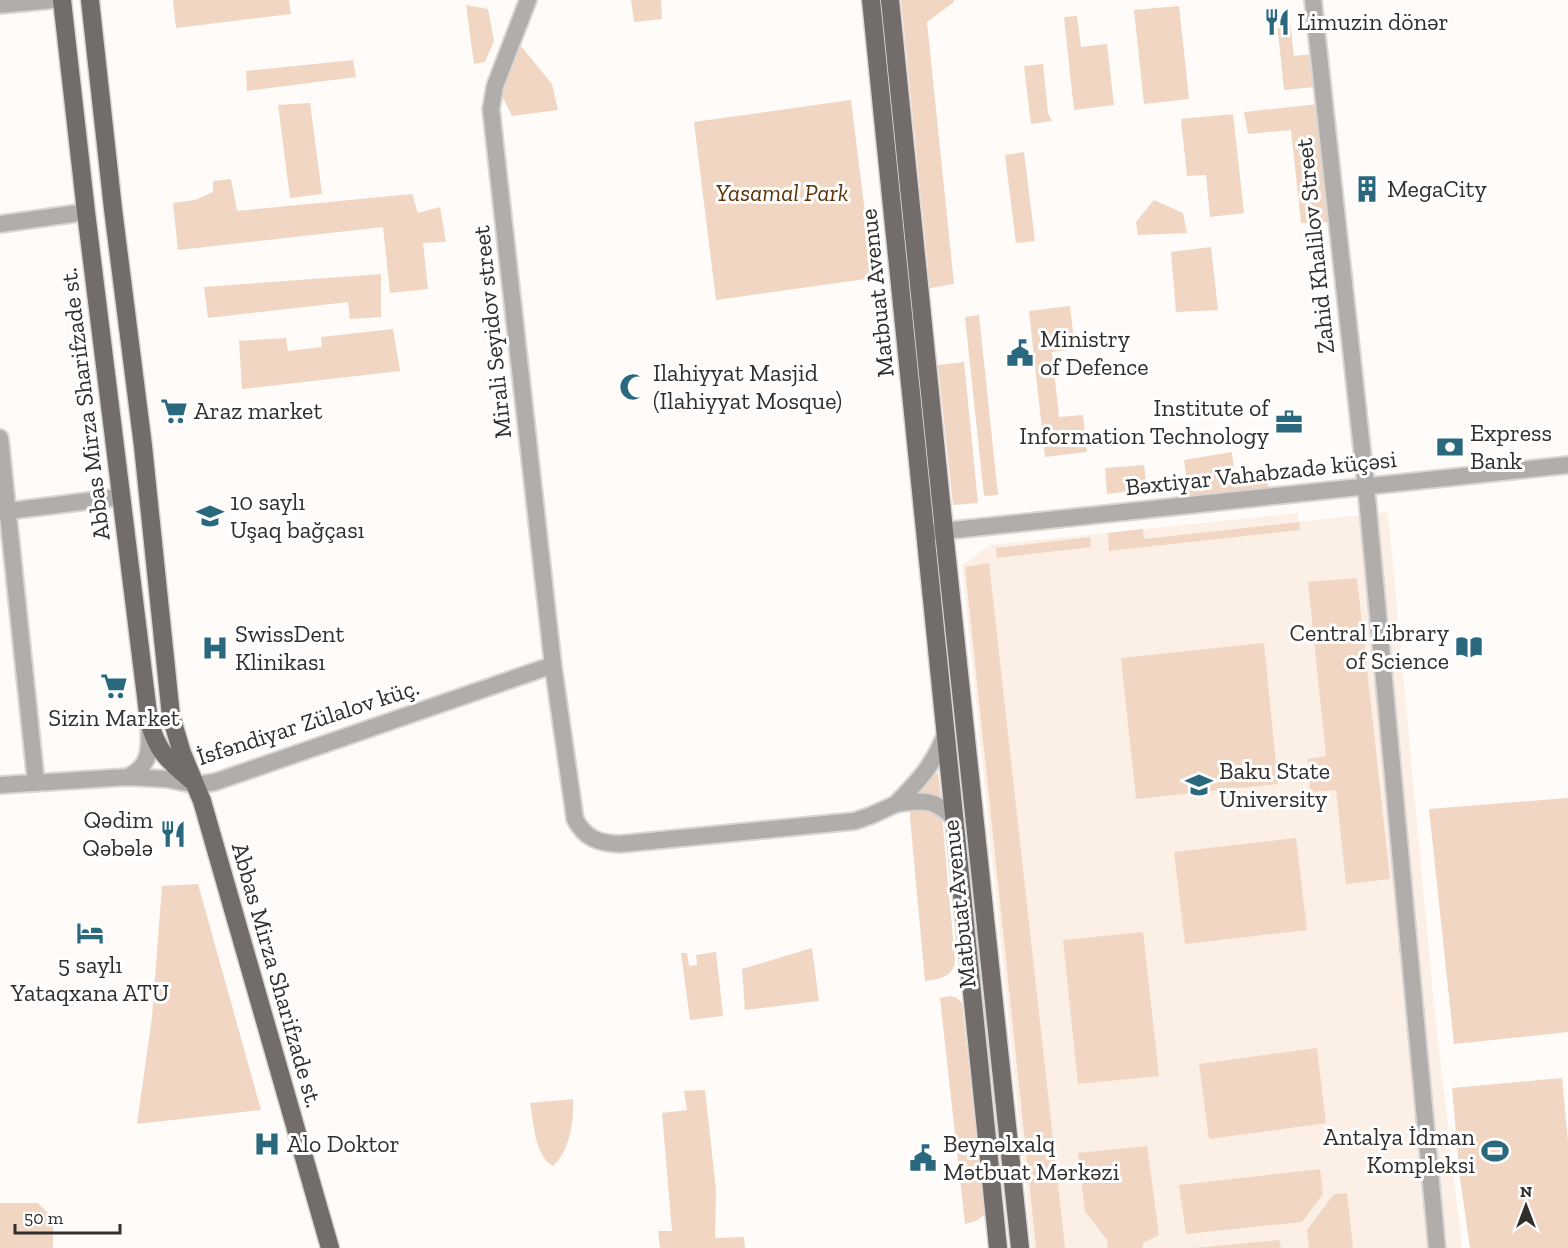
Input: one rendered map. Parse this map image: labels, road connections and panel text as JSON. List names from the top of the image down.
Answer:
{
  "streets": {
    "main road": ["Matbuat Avenue", "Abbas Mirza Sharifzade st."],
    "street": [
      "Zahid Khalilov Street",
      "Mirali Seyidov street",
      "Bəxtiyar Vahabzadə küçəsi",
      "İsfəndiyar Zülalov küç."
    ]
  },
  "crossings": [
    ["Zahid Khalilov Street", "Bəxtiyar Vahabzadə küçəsi"],
    ["Mirali Seyidov street", "İsfəndiyar Zülalov küç."],
    ["Abbas Mirza Sharifzade st.", "İsfəndiyar Zülalov küç."]
  ],
  "parks": ["Yasamal Park"],
  "places": {
    "restaurant": ["Limuzin dönər", "Qədim Qəbələ"],
    "building": ["MegaCity"],
    "public building": ["Ministry of Defence", "Beynəlxalq Mətbuat Mərkəzi"],
    "mosque": ["Ilahiyyat Masjid (Ilahiyyat Mosque)"],
    "supermarket": ["Araz market", "Sizin Market"],
    "office": ["Institute of Information Technology"],
    "bank": ["Express Bank"],
    "school or university": ["10 saylı Uşaq bağçası", "Baku State University"],
    "library": ["Central Library of Science"],
    "hospital": ["SwissDent Klinikası", "Alo Doktor"],
    "hotel": ["5 saylı Yataqxana ATU"],
    "sports": ["Antalya İdman Kompleksi"]
  },
  "scale_bar": "50 m",
  "north": "top"
}
